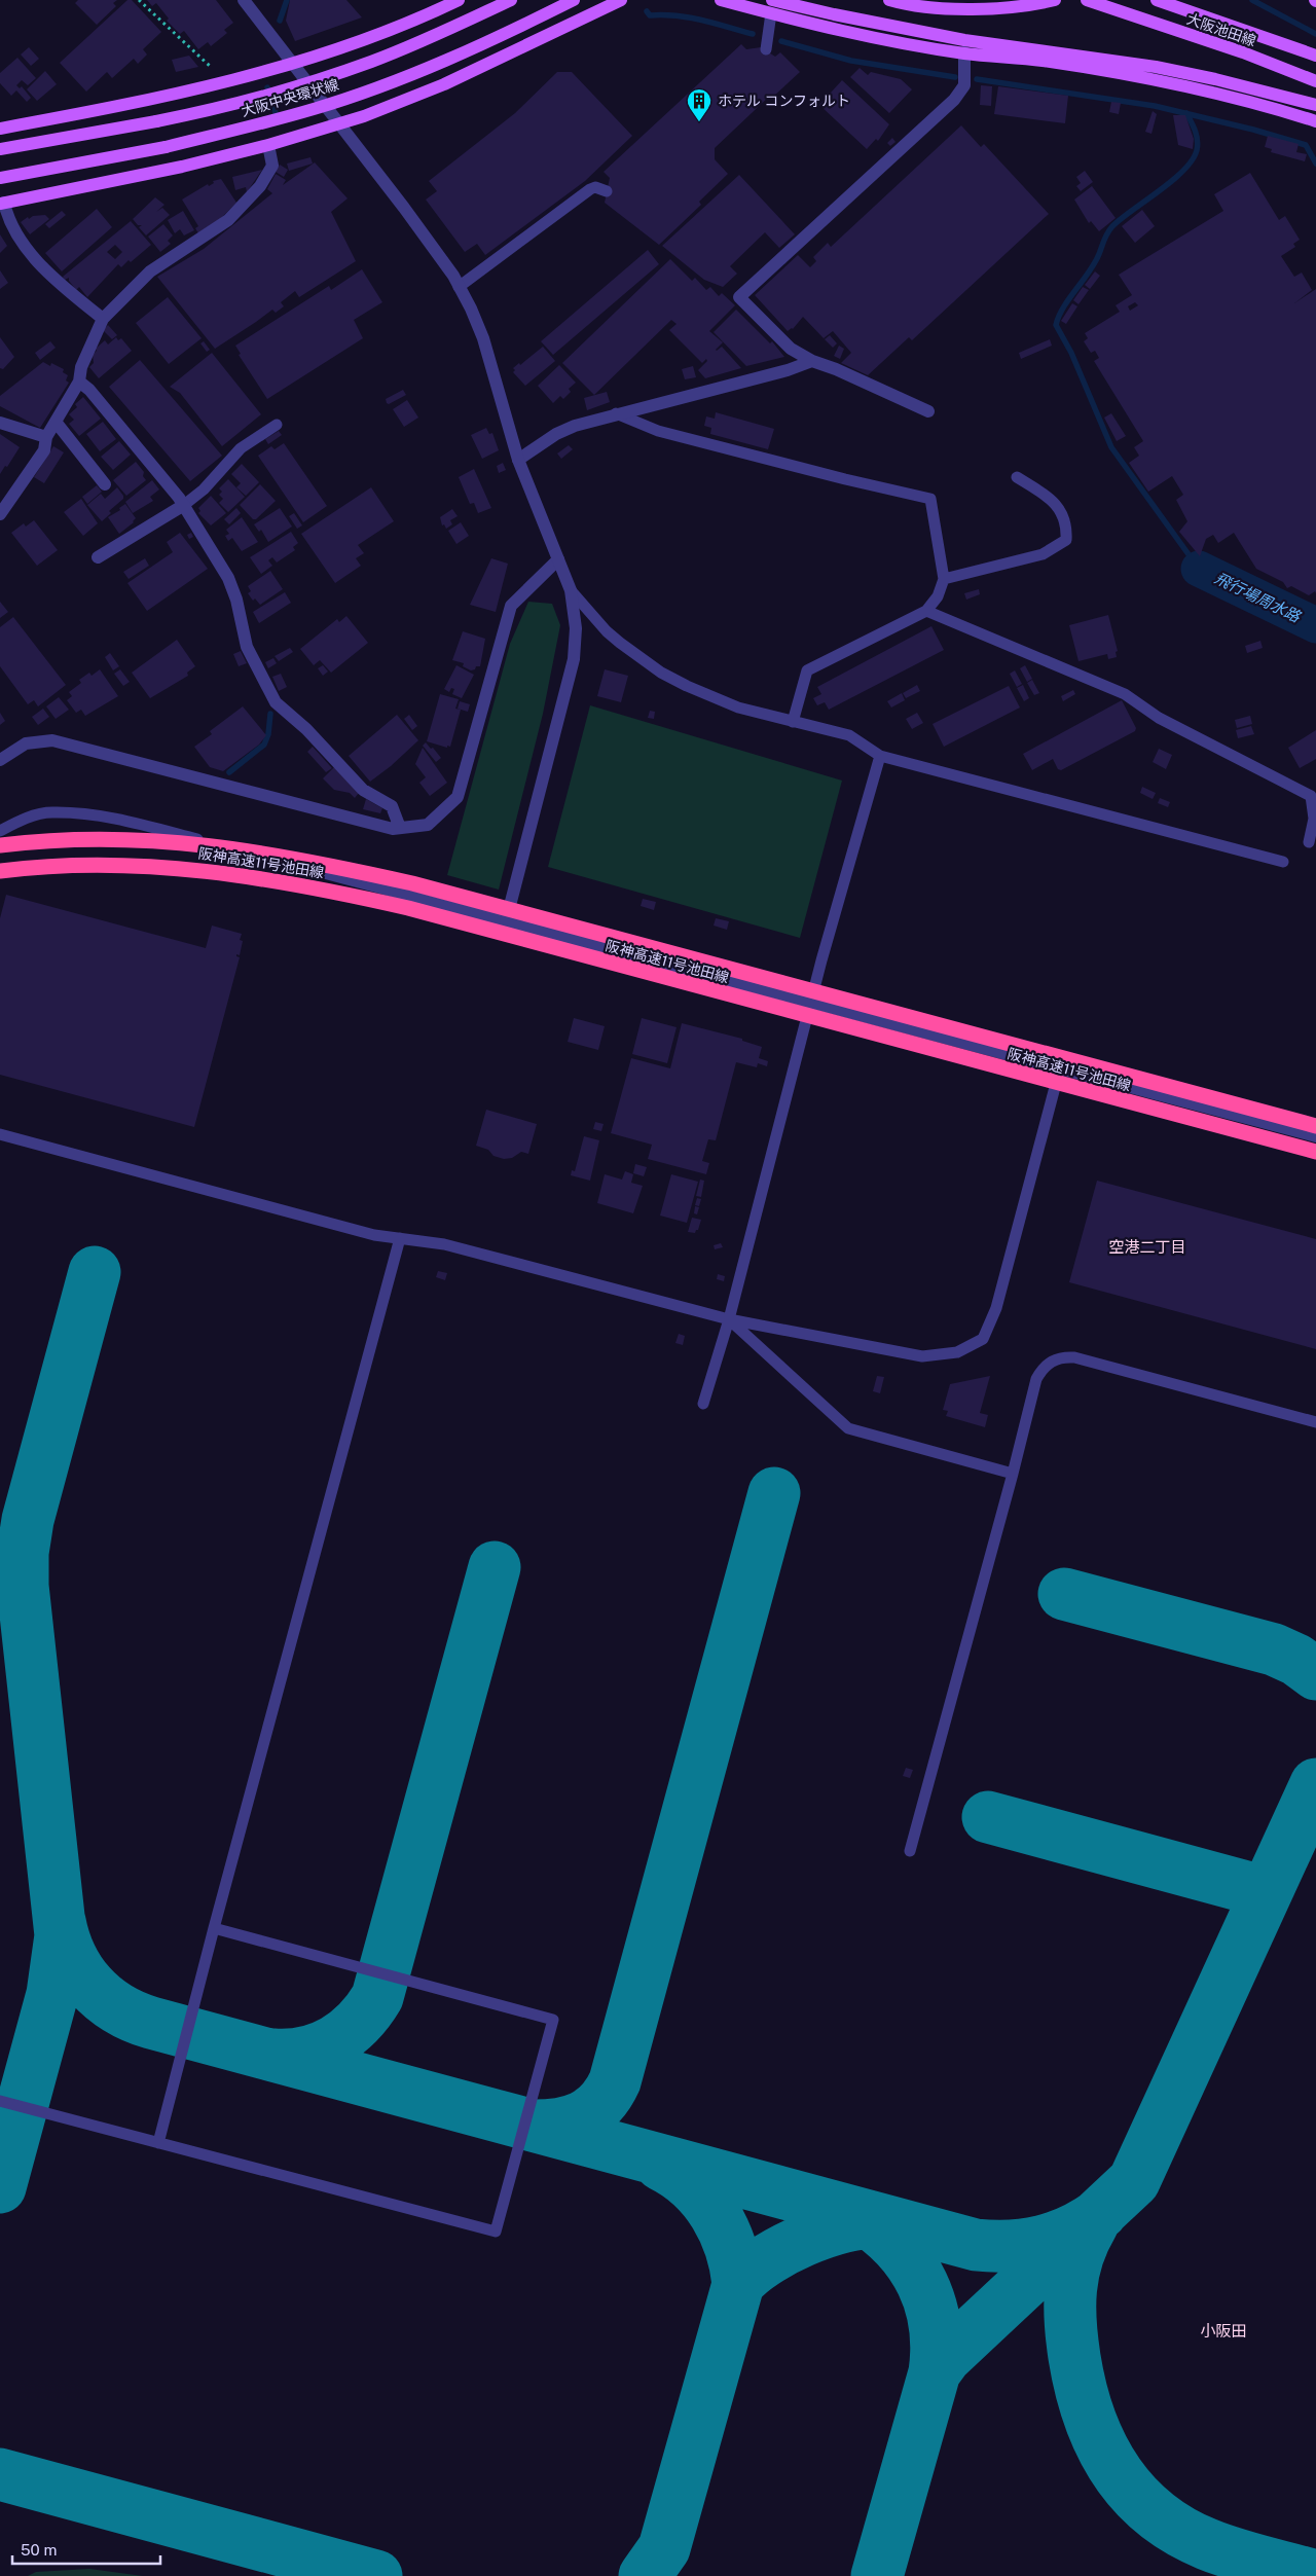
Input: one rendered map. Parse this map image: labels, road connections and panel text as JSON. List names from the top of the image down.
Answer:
{
  "streets": {
    "highway": ["阪神高速11号池田線"],
    "main road": ["大阪池田線", "大阪中央環状線"]
  },
  "districts": ["空港二丁目", "小阪田"],
  "water": ["飛行場周水路"],
  "places": {
    "building": ["ホテル コンフォルト"]
  },
  "scale_bar": "50 m"
}
